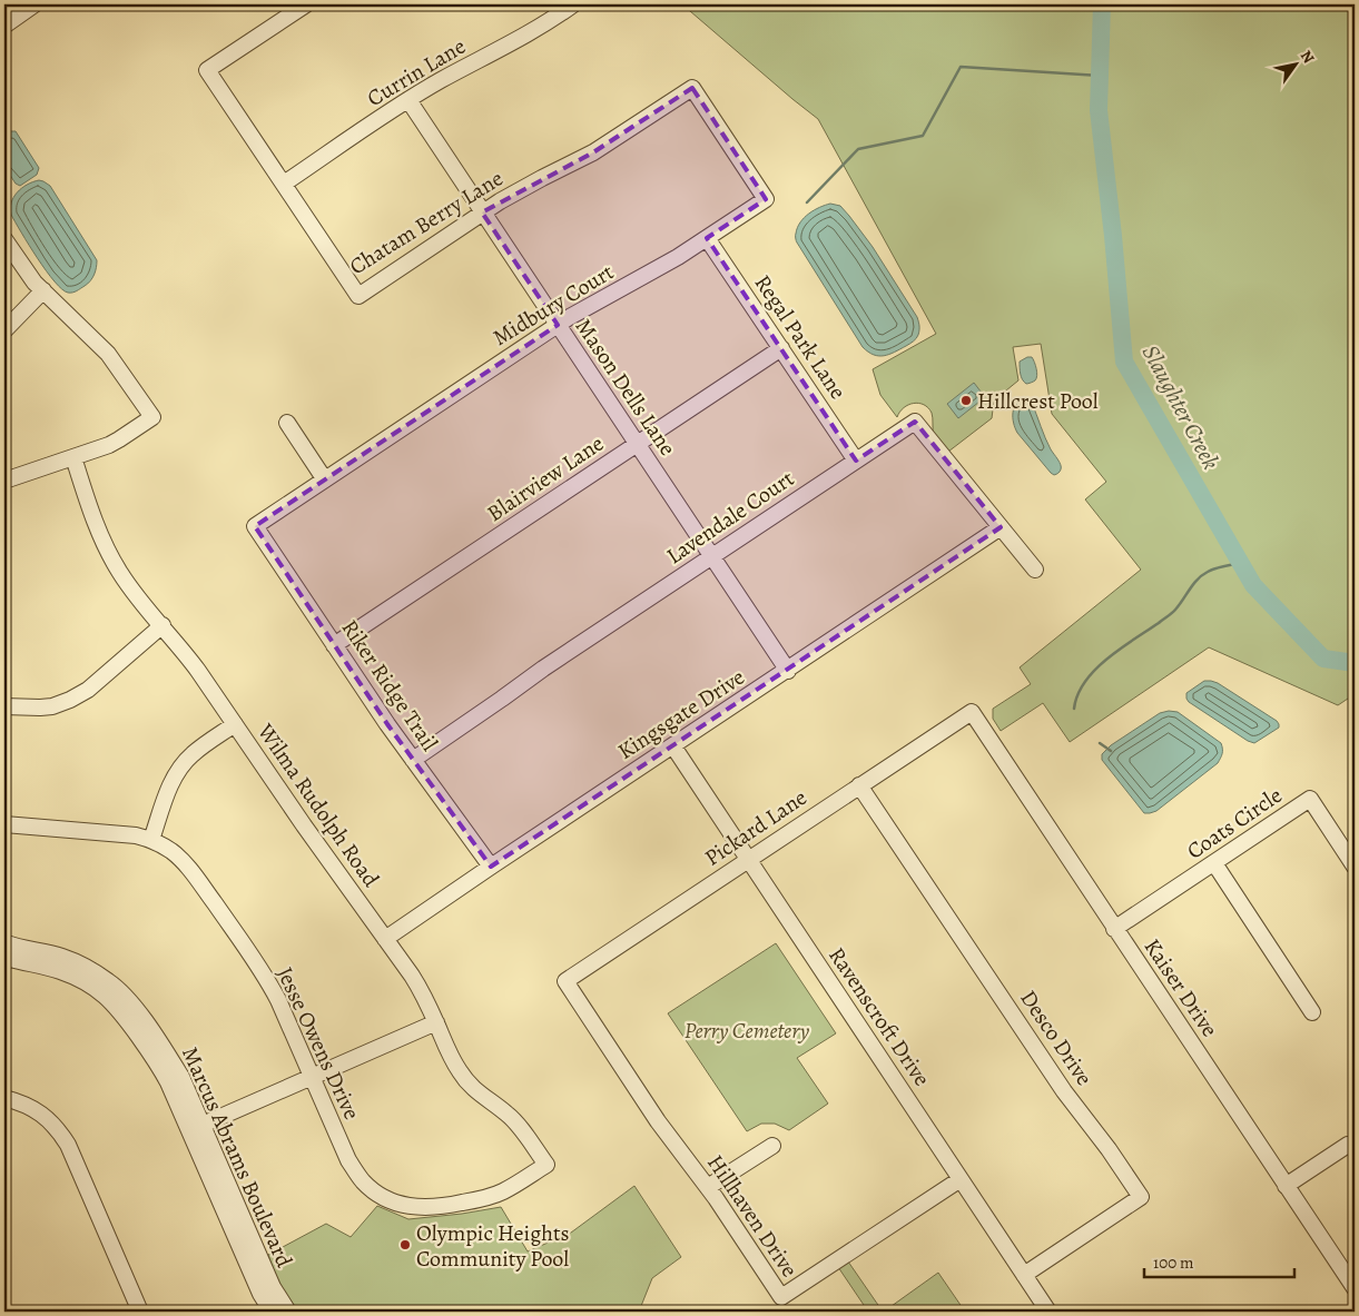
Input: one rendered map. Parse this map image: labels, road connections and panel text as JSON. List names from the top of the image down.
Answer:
{
  "streets": {
    "street": [
      "Currin Lane",
      "Chatam Berry Lane",
      "Midbury Court",
      "Regal Park Lane",
      "Mason Dells Lane",
      "Blairview Lane",
      "Lavendale Court",
      "Riker Ridge Trail",
      "Kingsgate Drive",
      "Wilma Rudolph Road",
      "Coats Circle",
      "Pickard Lane",
      "Kaiser Drive",
      "Ravenscroft Drive",
      "Desco Drive",
      "Jesse Owens Drive",
      "Marcus Abrams Boulevard",
      "Hillhaven Drive"
    ]
  },
  "crossings": [
    ["Currin Lane", "Chatam Berry Lane"],
    ["Currin Lane", "Mason Dells Lane"],
    ["Chatam Berry Lane", "Midbury Court"],
    ["Chatam Berry Lane", "Mason Dells Lane"],
    ["Midbury Court", "Regal Park Lane"],
    ["Midbury Court", "Mason Dells Lane"],
    ["Midbury Court", "Riker Ridge Trail"],
    ["Regal Park Lane", "Blairview Lane"],
    ["Regal Park Lane", "Lavendale Court"],
    ["Mason Dells Lane", "Blairview Lane"],
    ["Mason Dells Lane", "Lavendale Court"],
    ["Mason Dells Lane", "Kingsgate Drive"],
    ["Blairview Lane", "Riker Ridge Trail"],
    ["Lavendale Court", "Riker Ridge Trail"],
    ["Lavendale Court", "Kingsgate Drive"],
    ["Riker Ridge Trail", "Kingsgate Drive"],
    ["Kingsgate Drive", "Wilma Rudolph Road"],
    ["Kingsgate Drive", "Ravenscroft Drive"],
    ["Wilma Rudolph Road", "Jesse Owens Drive"],
    ["Coats Circle", "Kaiser Drive"],
    ["Pickard Lane", "Kaiser Drive"],
    ["Pickard Lane", "Ravenscroft Drive"],
    ["Pickard Lane", "Desco Drive"],
    ["Pickard Lane", "Hillhaven Drive"],
    ["Ravenscroft Drive", "Desco Drive"],
    ["Ravenscroft Drive", "Hillhaven Drive"]
  ],
  "water": ["Slaughter Creek"],
  "parks": ["Perry Cemetery"],
  "places": ["Hillcrest Pool", "Olympic Heights Community Pool"],
  "scale_bar": "100 m",
  "north": "top right"
}
